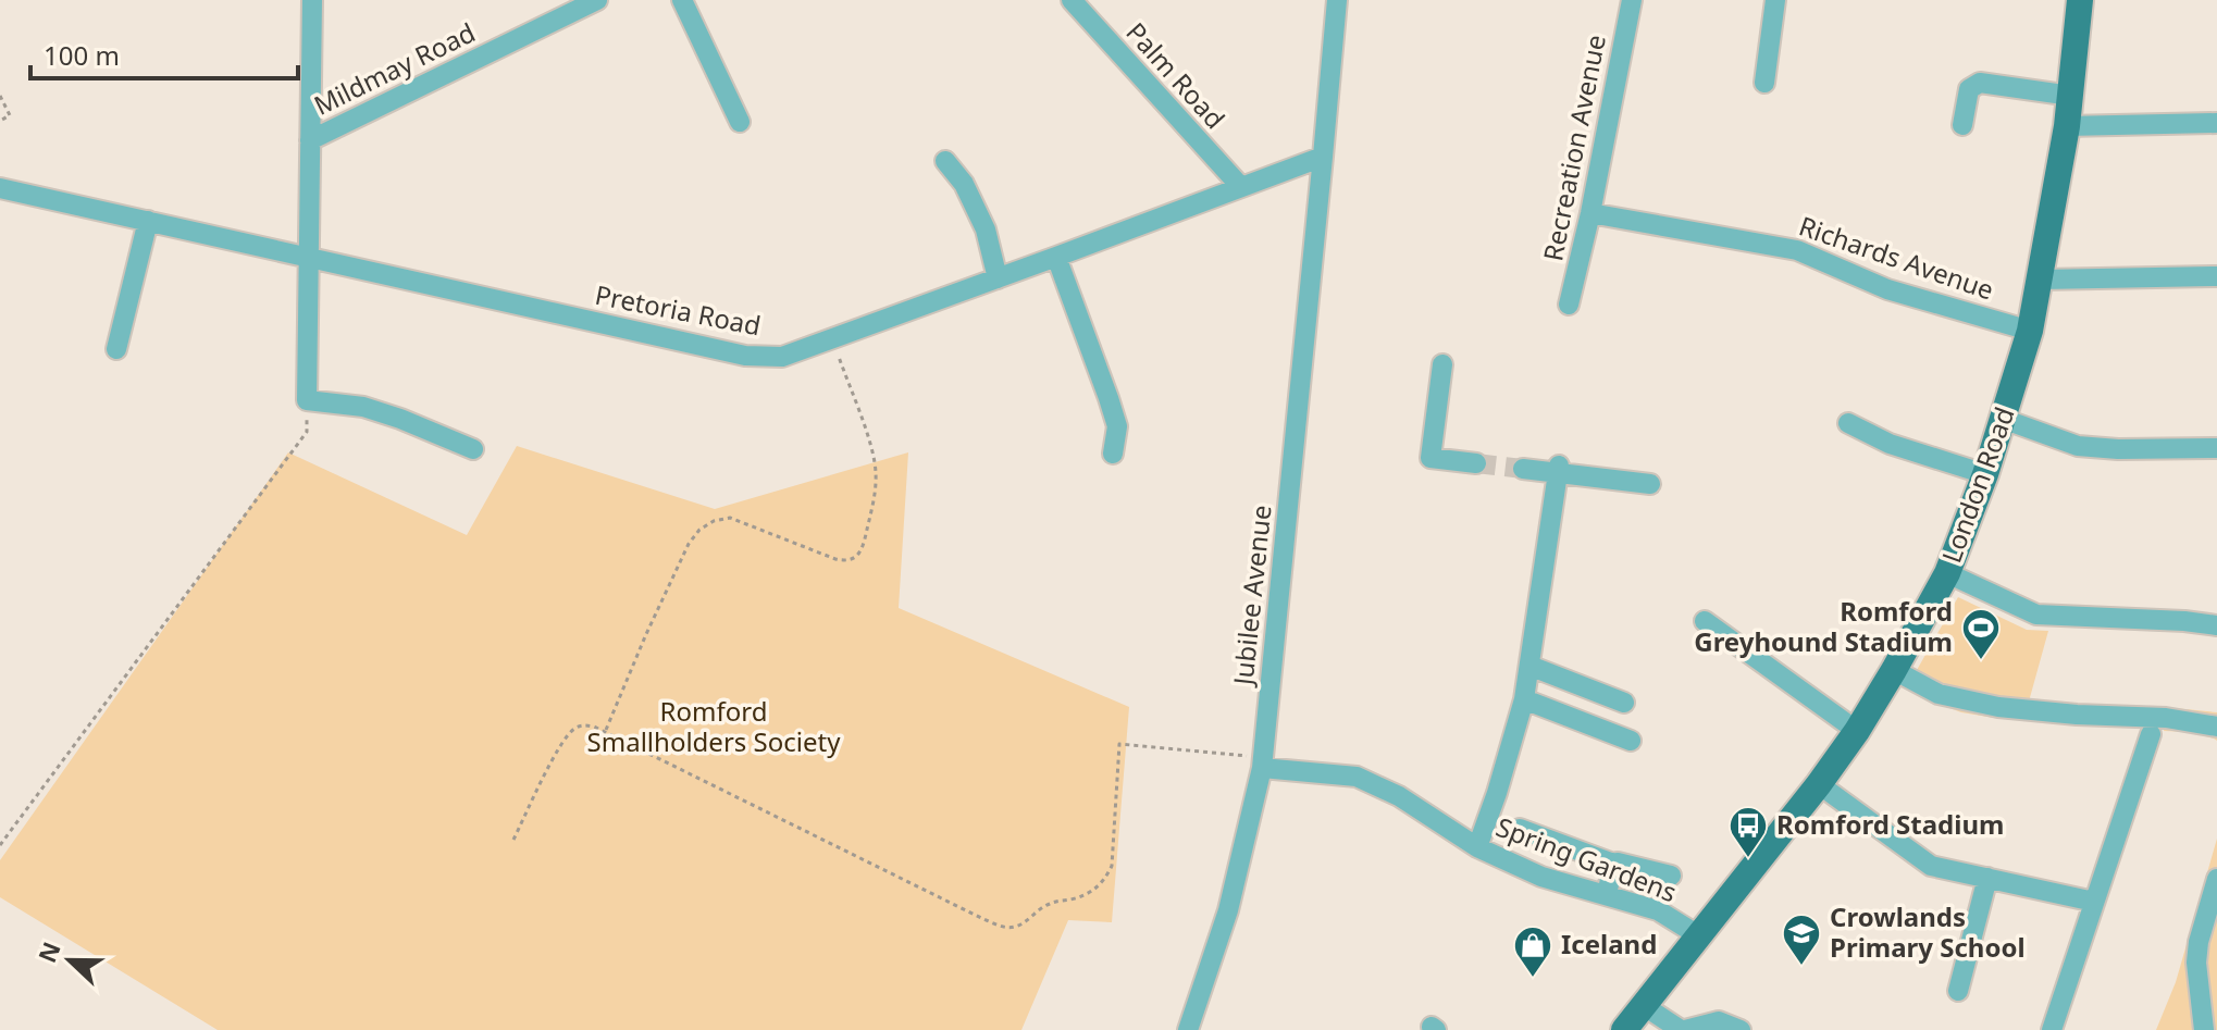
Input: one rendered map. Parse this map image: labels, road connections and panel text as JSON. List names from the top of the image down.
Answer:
{
  "streets": {
    "main road": ["London Road"],
    "street": [
      "Mildmay Road",
      "Palm Road",
      "Recreation Avenue",
      "Richards Avenue",
      "Pretoria Road",
      "Jubilee Avenue",
      "Spring Gardens"
    ]
  },
  "crossings": [
    ["Palm Road", "Pretoria Road"],
    ["Recreation Avenue", "Richards Avenue"],
    ["Richards Avenue", "London Road"],
    ["Pretoria Road", "Jubilee Avenue"],
    ["London Road", "Spring Gardens"],
    ["Jubilee Avenue", "Spring Gardens"]
  ],
  "parks": ["Romford Smallholders Society"],
  "places": {
    "sports": ["Romford Greyhound Stadium"],
    "bus stop": ["Romford Stadium"],
    "school or university": ["Crowlands Primary School"],
    "shop": ["Iceland"]
  },
  "scale_bar": "100 m",
  "north": "left"
}
